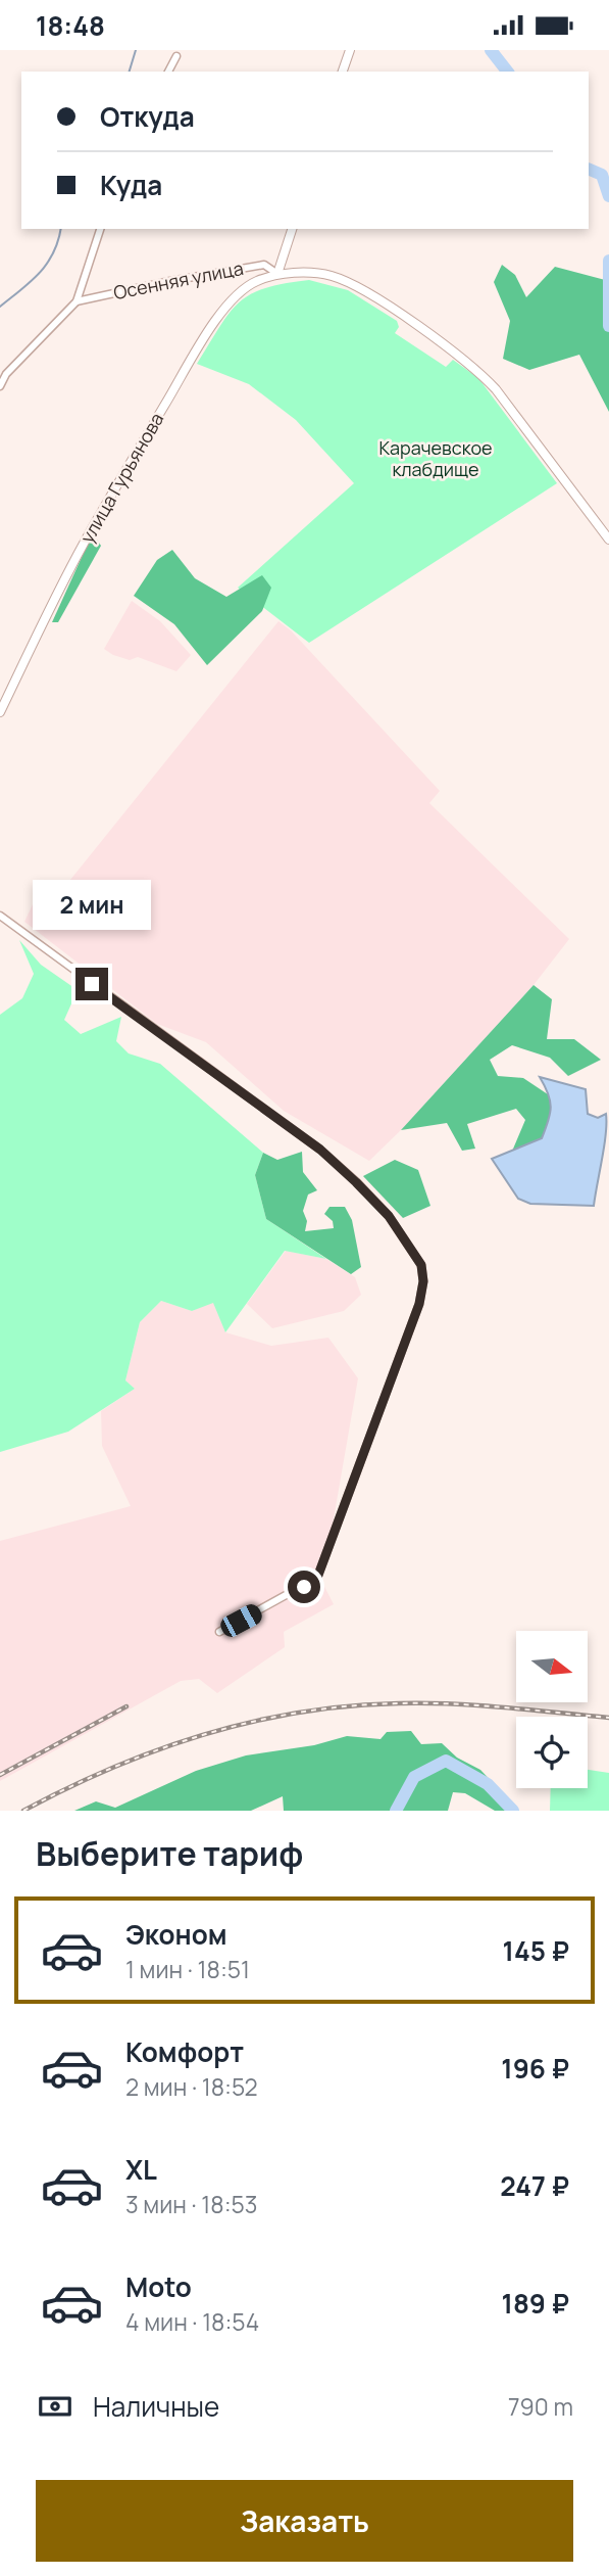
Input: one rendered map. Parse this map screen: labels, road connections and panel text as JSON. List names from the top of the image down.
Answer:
{
  "streets": {
    "street": ["Осенняя улица", "улица Гурьянова"]
  },
  "crossings": [
    ["Осенняя улица", "улица Гурьянова"]
  ],
  "parks": ["Карачевское клабдище"],
  "north": "right",
  "page": {
    "status": "18:48",
    "banner": ["Откуда", "Куда"],
    "bubble": "2 мин",
    "heading": "Выберите тариф",
    "list": [
      {
        "name": "Эконом",
        "note": "1 мин · 18:51",
        "value": "145 ₽"
      },
      {
        "name": "Комфорт",
        "note": "2 мин · 18:52",
        "value": "196 ₽"
      },
      {
        "name": "XL",
        "note": "3 мин · 18:53",
        "value": "247 ₽"
      },
      {
        "name": "Moto",
        "note": "4 мин · 18:54",
        "value": "189 ₽"
      }
    ],
    "pay": ["Наличные", "790 m"],
    "buttons": "Заказать"
  }
}
